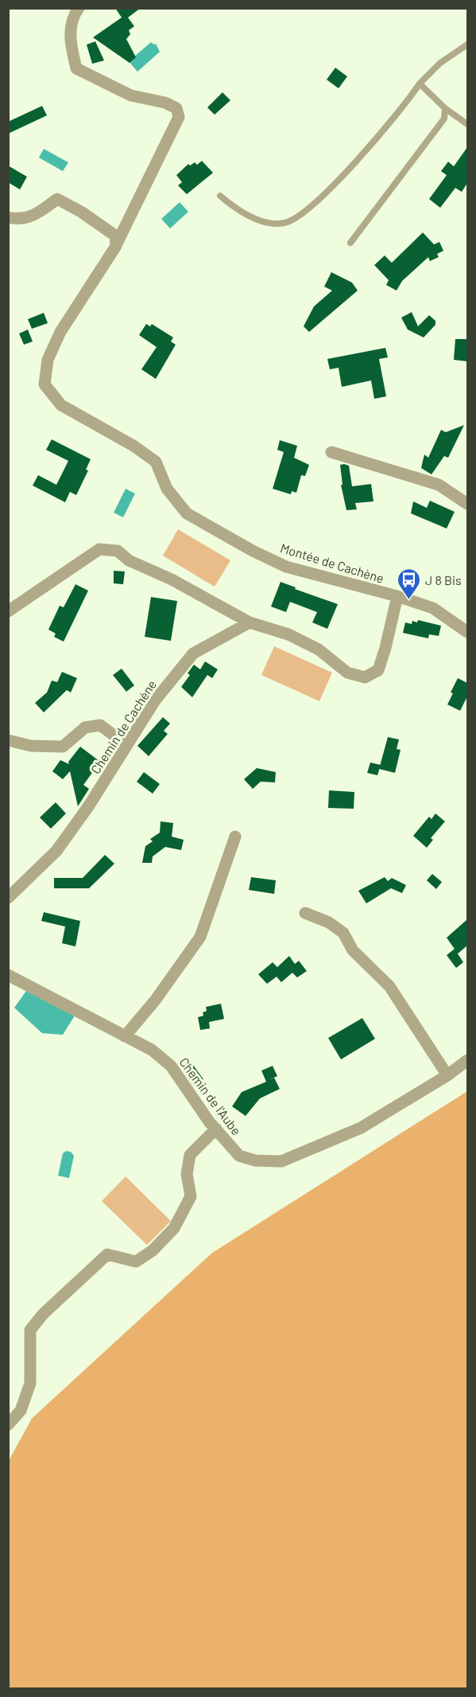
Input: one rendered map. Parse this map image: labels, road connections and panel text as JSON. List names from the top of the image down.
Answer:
{
  "streets": {
    "street": ["Montée de Cachène", "Chemin de Cachène", "Chemin de l'Aube"]
  },
  "places": {
    "bus stop": ["J 8 Bis"]
  }
}
